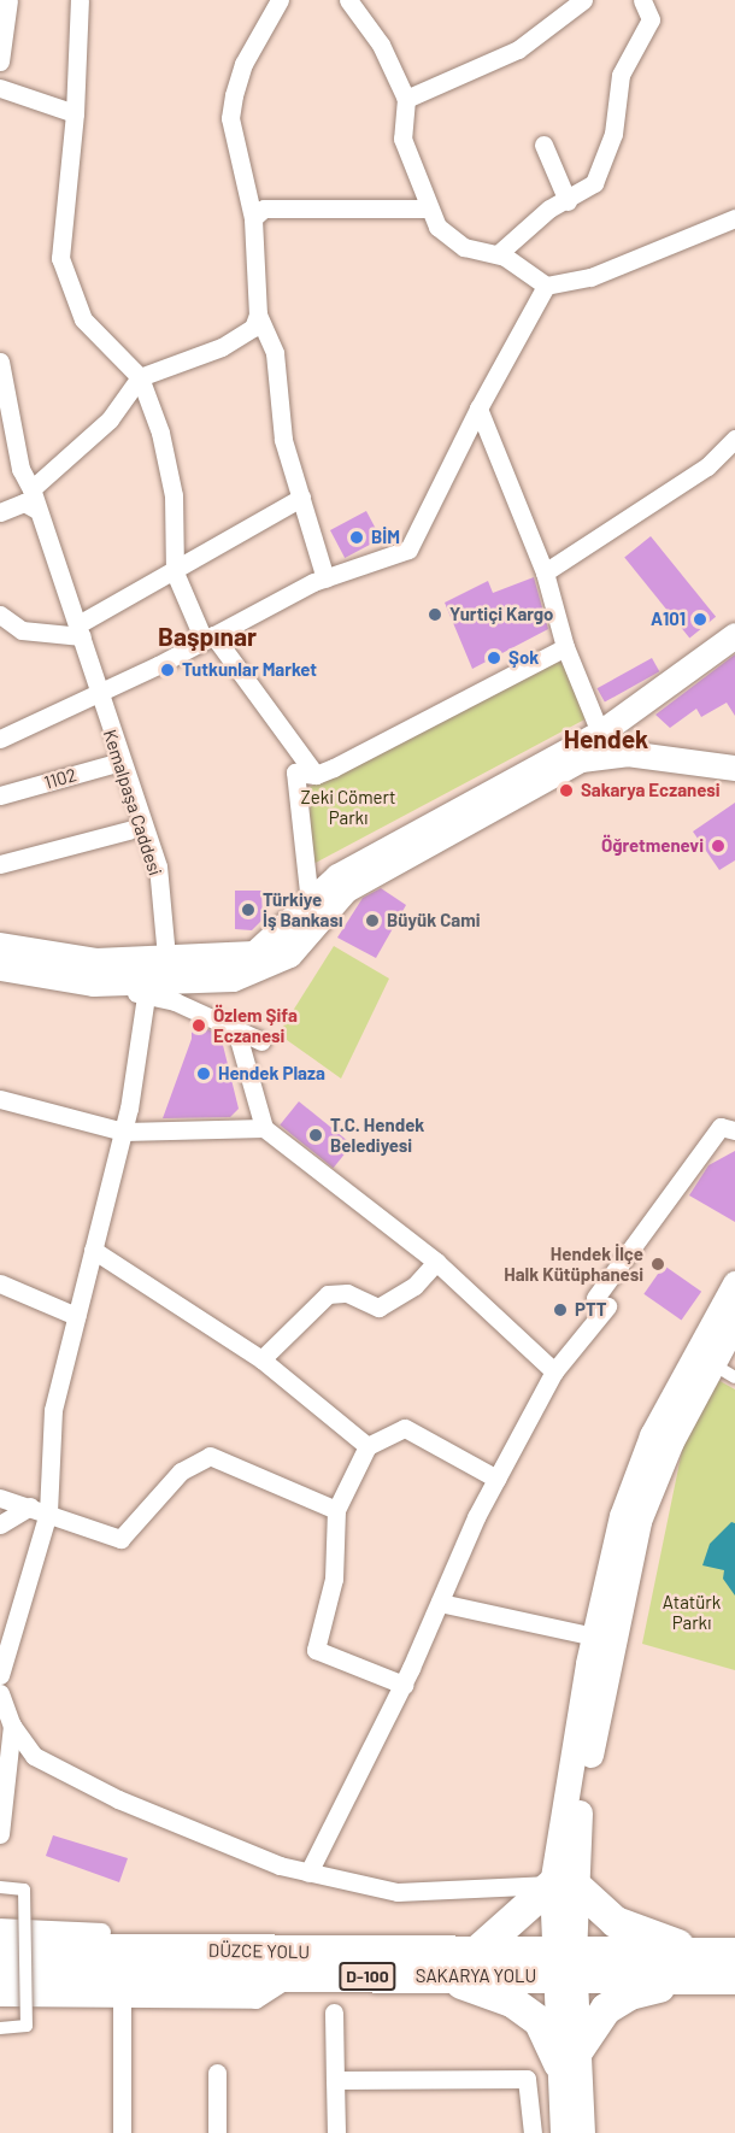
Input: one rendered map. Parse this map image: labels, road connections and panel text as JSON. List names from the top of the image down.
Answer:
{
  "streets": {
    "highway": ["DÜZCE YOLU", "D-100", "SAKARYA YOLU"],
    "street": ["1102", "Kemalpaşa Caddesi"]
  },
  "crossings": [
    ["1102", "Kemalpaşa Caddesi"],
    ["DÜZCE YOLU", "D-100"],
    ["DÜZCE YOLU", "SAKARYA YOLU"]
  ],
  "districts": ["Başpınar", "Hendek"],
  "parks": ["Zeki Cömert Parkı", "Atatürk Parkı"],
  "places": [
    "BİM",
    "Yurtiçi Kargo",
    "A101",
    "Şok",
    "Tutkunlar Market",
    "Sakarya Eczanesi",
    "Öğretmenevi",
    "Türkiye İş Bankası",
    "Büyük Cami",
    "Özlem Şifa Eczanesi",
    "Hendek Plaza",
    "T.C. Hendek Belediyesi",
    "Hendek İlçe Halk Kütüphanesi",
    "PTT"
  ]
}
